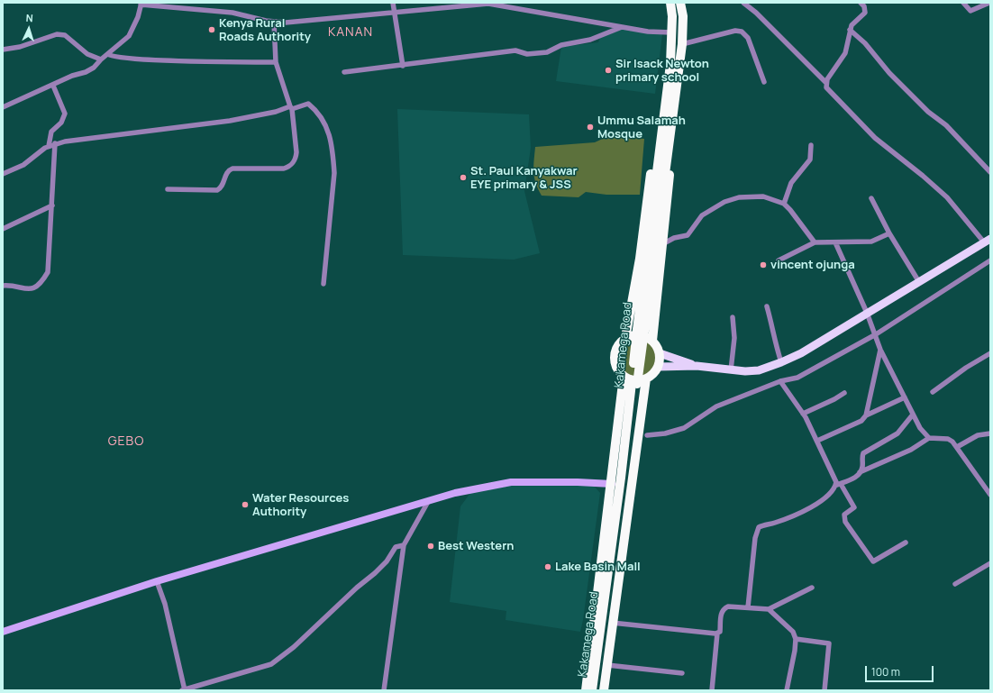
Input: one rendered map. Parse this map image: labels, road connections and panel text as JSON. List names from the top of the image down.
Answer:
{
  "streets": {
    "highway": ["Kakamega Road"]
  },
  "districts": ["KANAN", "GEBO"],
  "places": [
    "Kenya Rural Roads Authority",
    "Sir Isack Newton primary school",
    "Ummu Salamah Mosque",
    "St. Paul Kanyakwar EYE primary & JSS",
    "vincent ojunga",
    "Water Resources Authority",
    "Best Western",
    "Lake Basin Mall"
  ],
  "scale_bar": "100 m",
  "north": "top"
}
